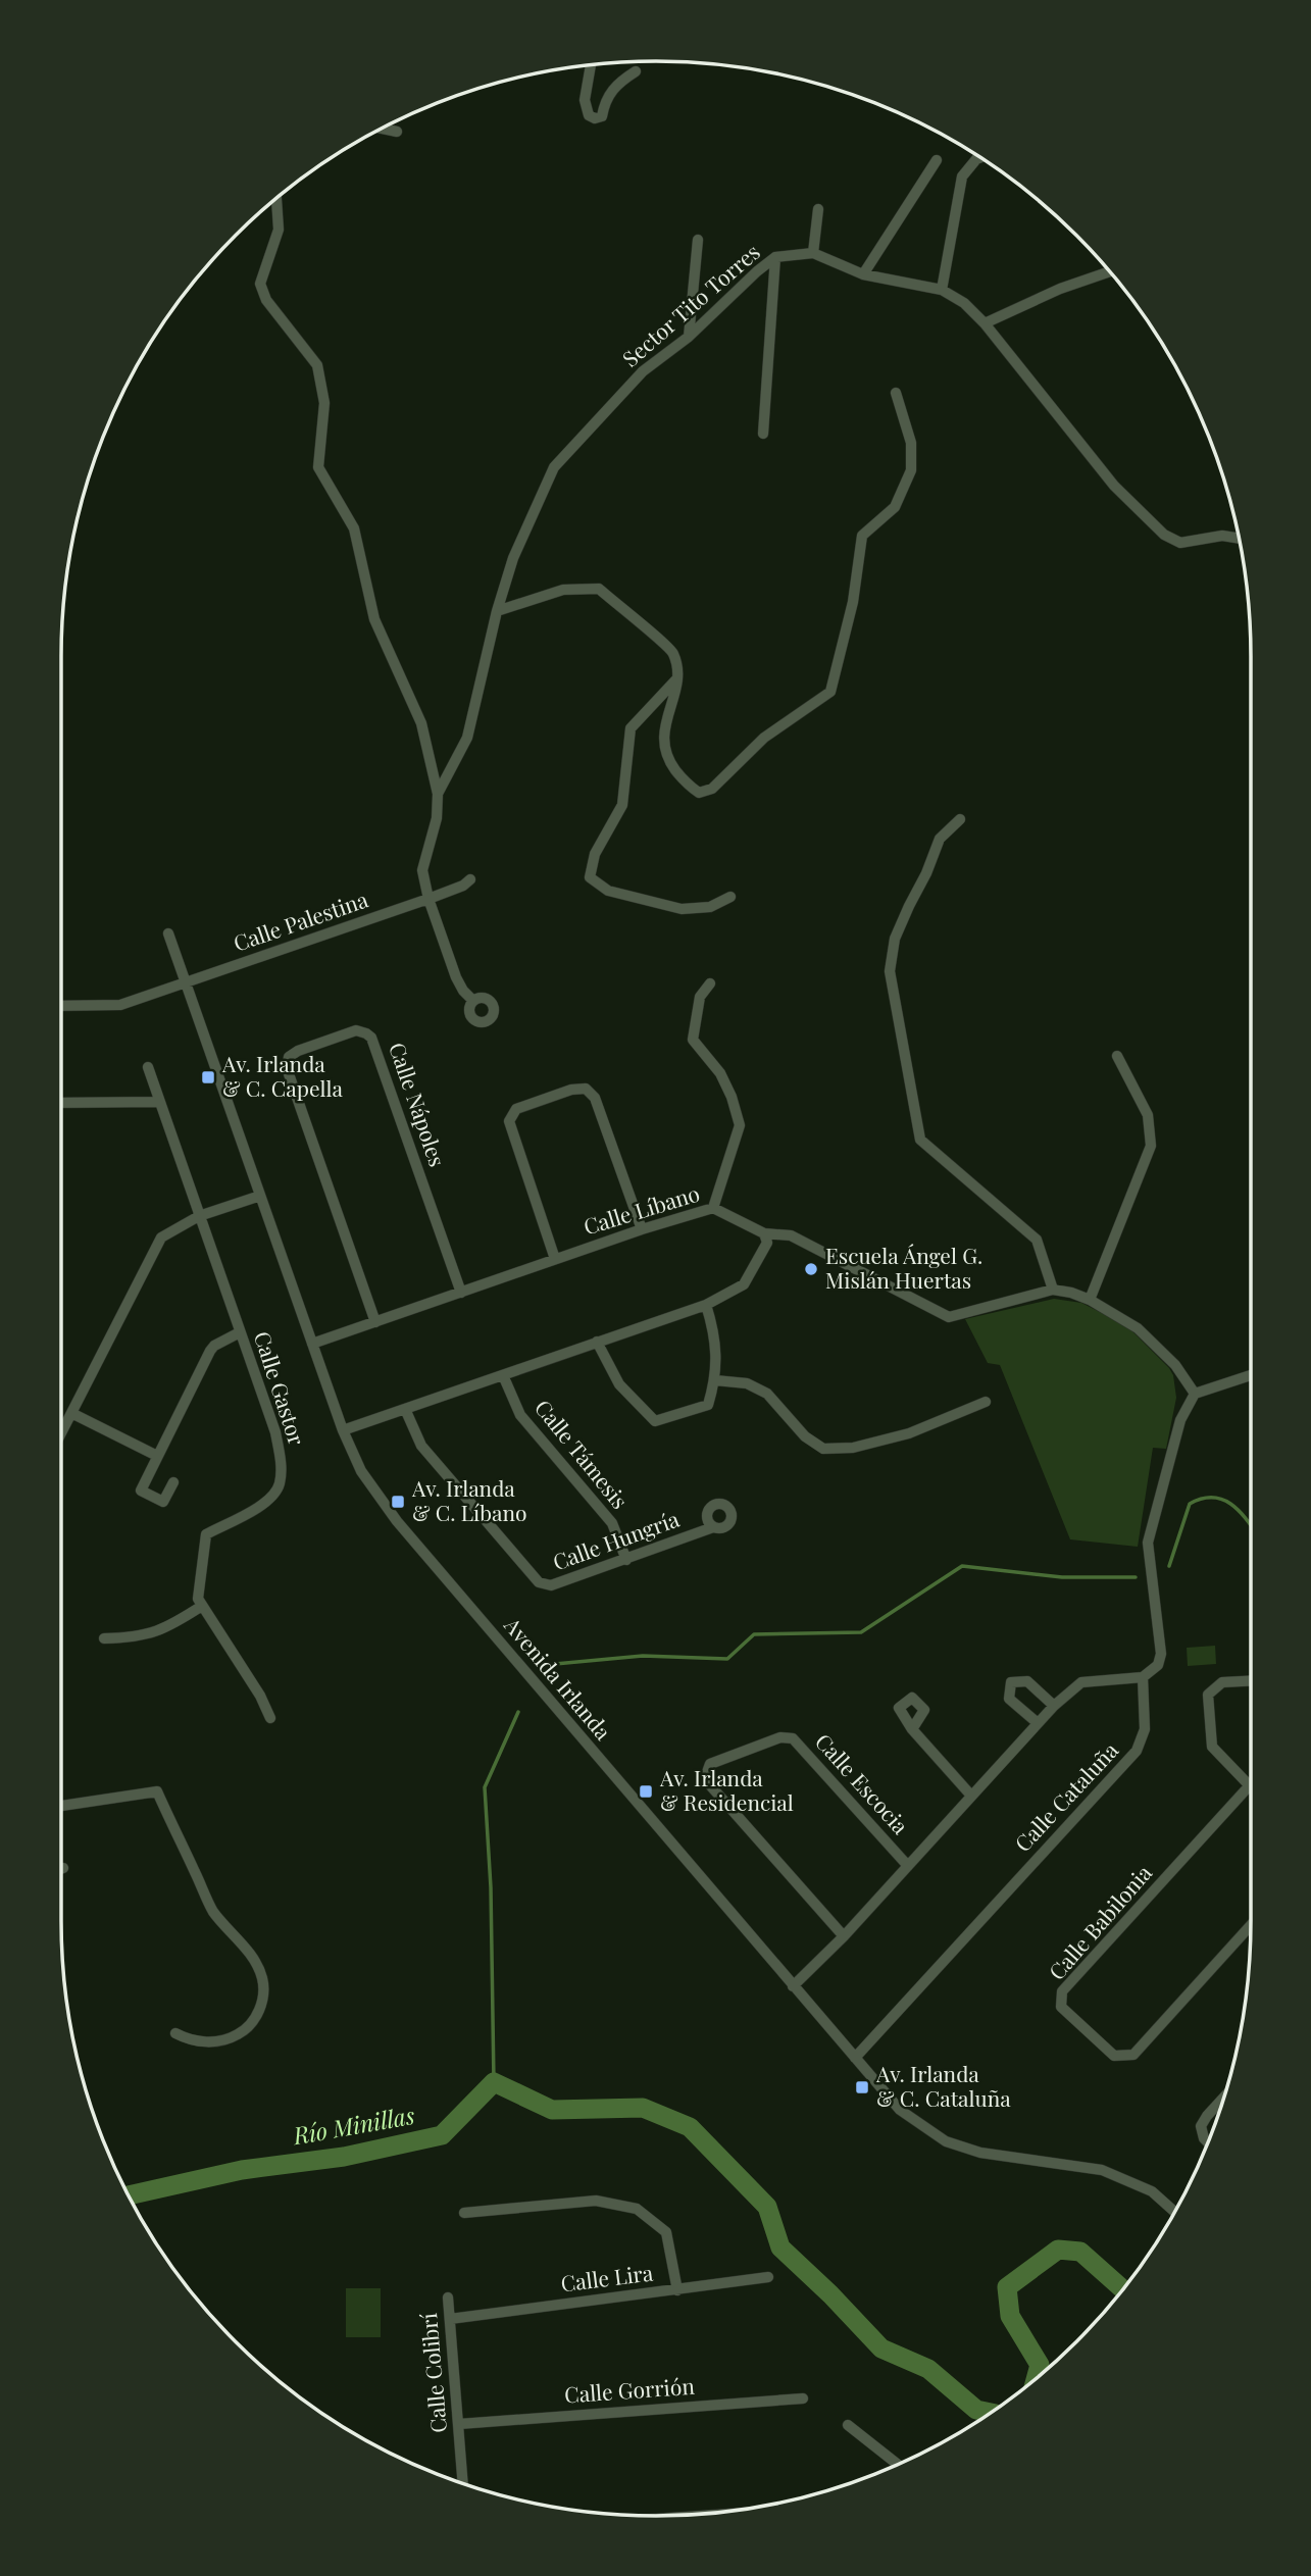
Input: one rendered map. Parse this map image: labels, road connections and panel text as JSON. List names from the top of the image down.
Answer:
{
  "streets": {
    "street": [
      "Sector Tito Torres",
      "Calle Palestina",
      "Calle Nápoles",
      "Calle Líbano",
      "Calle Gastor",
      "Calle Támesis",
      "Calle Hungría",
      "Avenida Irlanda",
      "Calle Escocia",
      "Calle Cataluña",
      "Calle Babilonia",
      "Calle Lira",
      "Calle Colibrí",
      "Calle Gorrión"
    ]
  },
  "crossings": [
    ["Calle Palestina", "Avenida Irlanda"],
    ["Calle Nápoles", "Calle Líbano"],
    ["Calle Líbano", "Avenida Irlanda"],
    ["Calle Támesis", "Calle Hungría"],
    ["Avenida Irlanda", "Calle Cataluña"],
    ["Calle Lira", "Calle Colibrí"],
    ["Calle Colibrí", "Calle Gorrión"]
  ],
  "water": ["Río Minillas"],
  "places": {
    "transit": [
      "Av. Irlanda & C. Capella",
      "Av. Irlanda & C. Líbano",
      "Av. Irlanda & Residencial",
      "Av. Irlanda & C. Cataluña"
    ],
    "other": ["Escuela Ángel G. Mislán Huertas"]
  }
}
